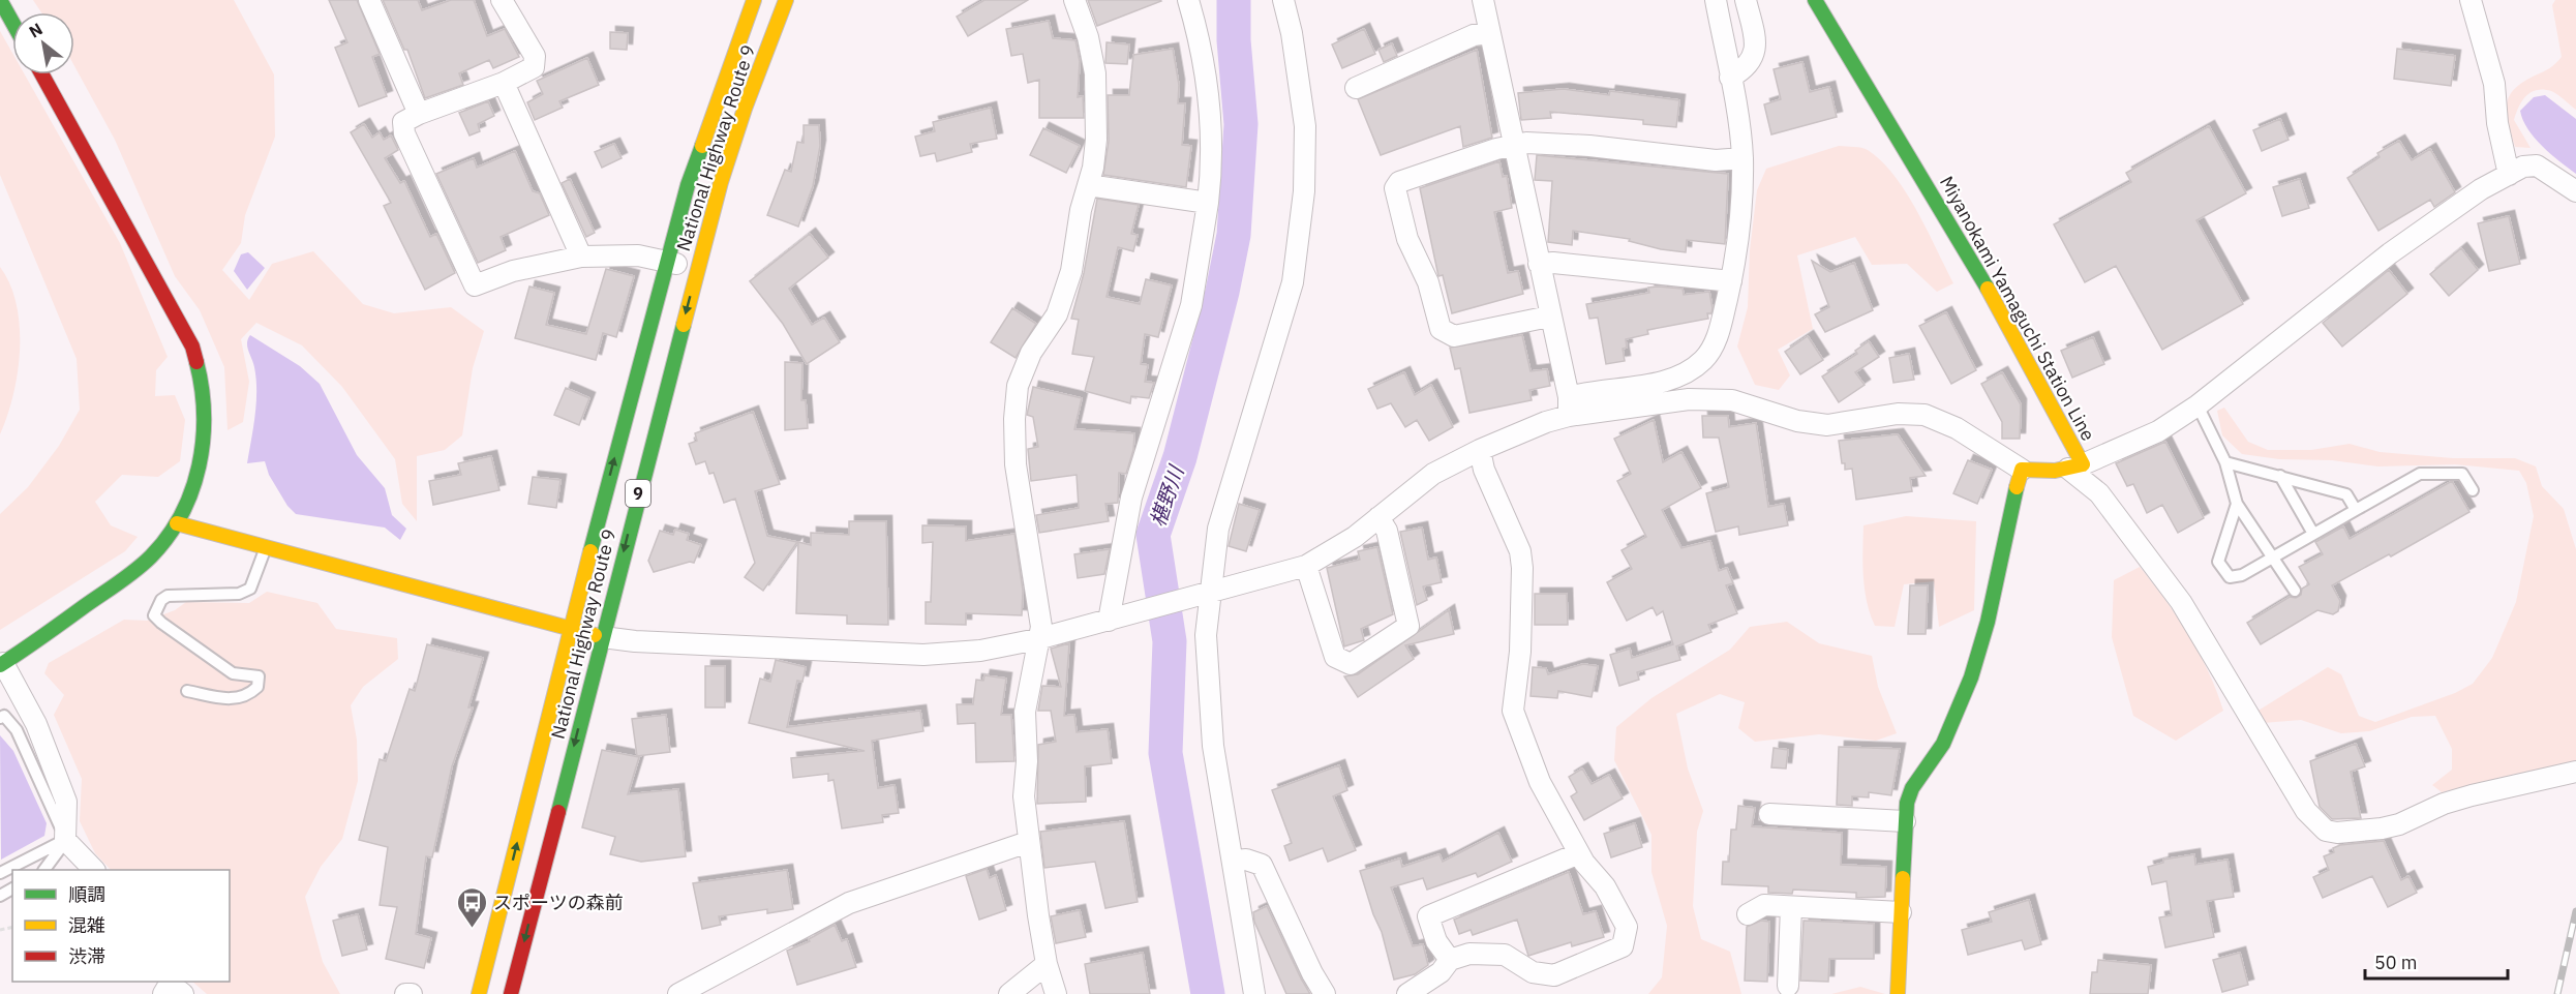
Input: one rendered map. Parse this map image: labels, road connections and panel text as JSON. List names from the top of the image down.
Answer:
{
  "streets": {
    "main road": ["National Highway Route 9", "Miyanokami Yamaguchi Station Line", "9"]
  },
  "water": ["椹野川"],
  "places": {
    "bus stop": ["スポーツの森前"]
  },
  "legend": ["順調", "混雑", "渋滞"],
  "scale_bar": "50 m",
  "north": "top left"
}
